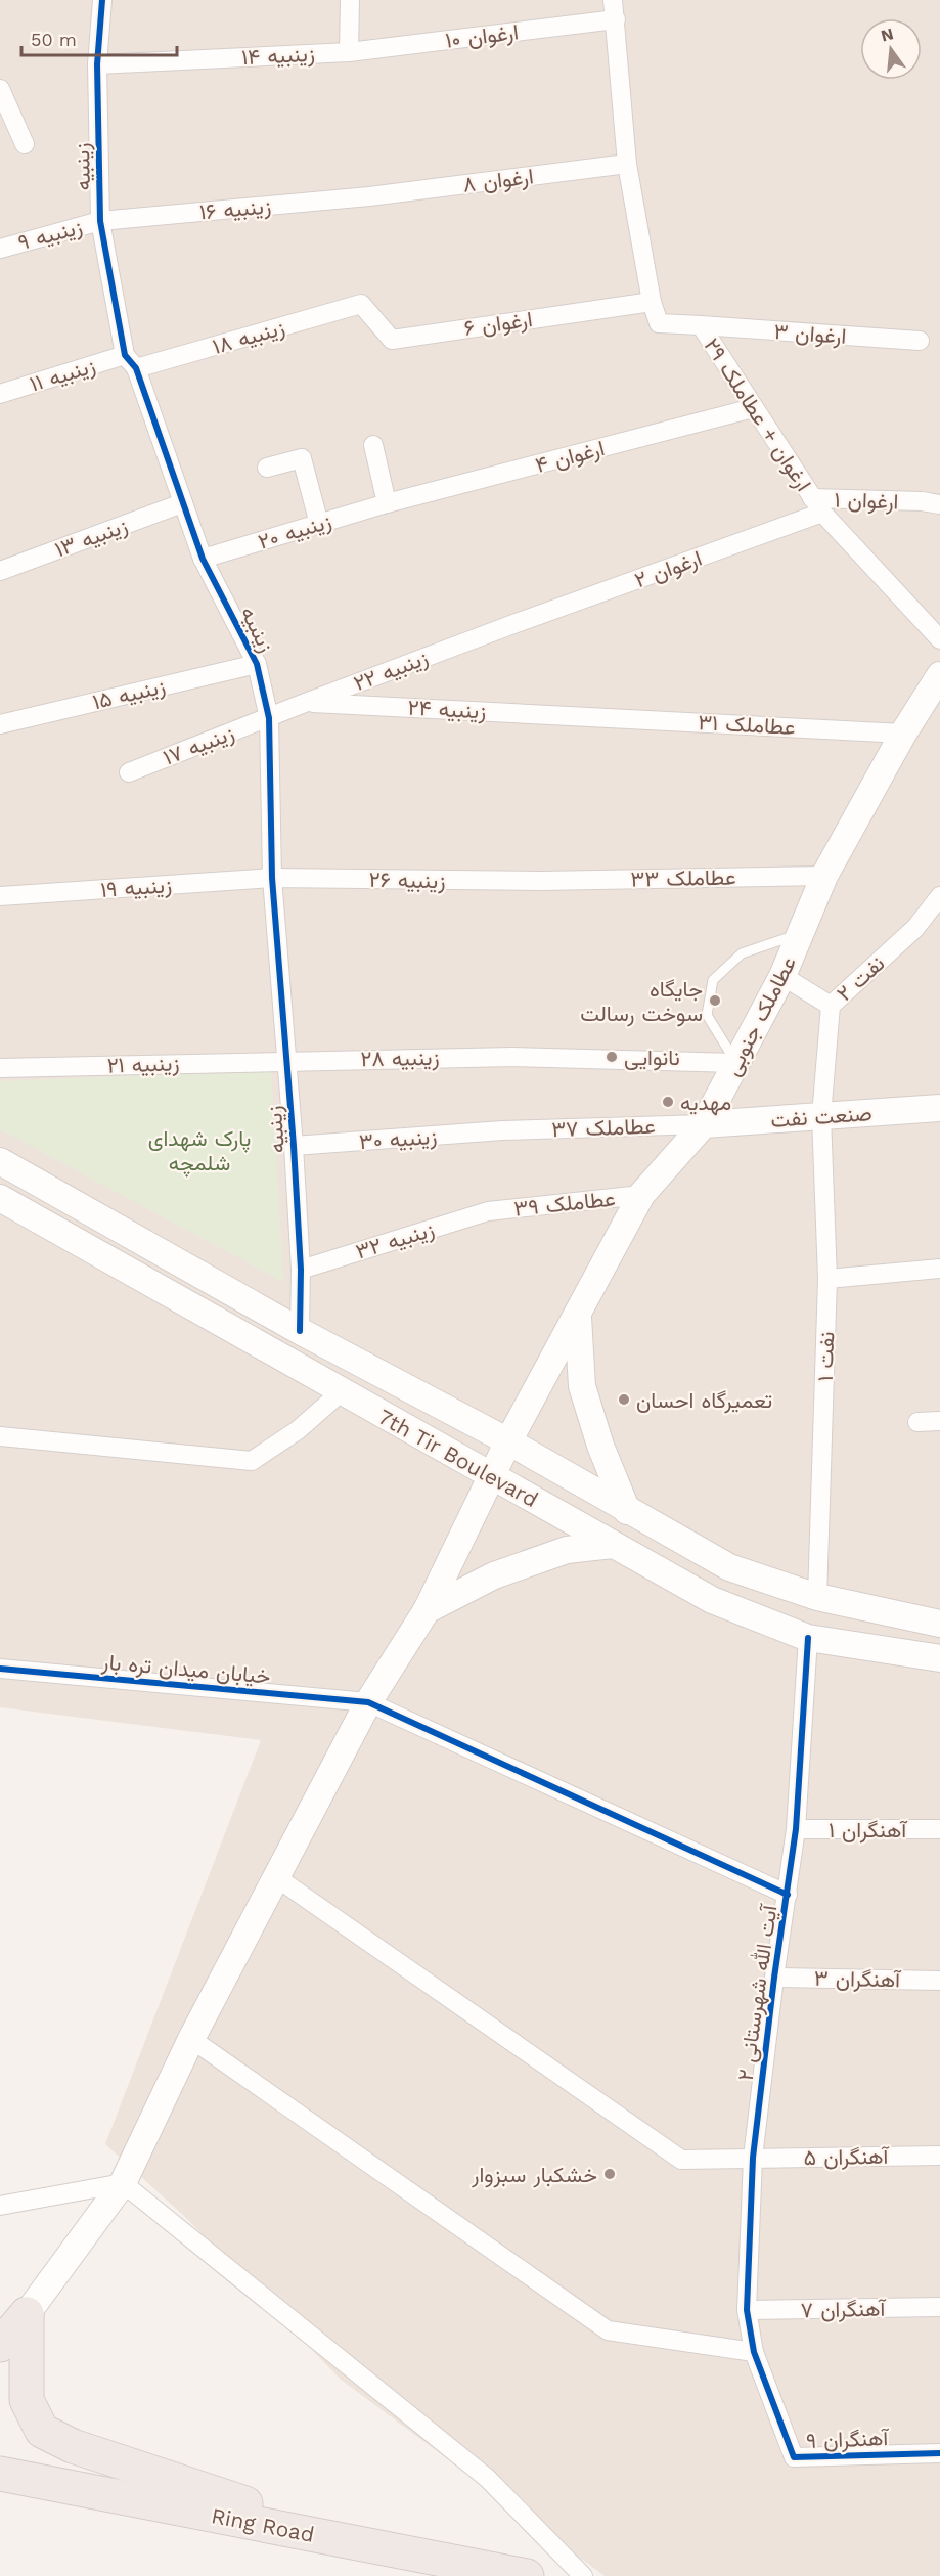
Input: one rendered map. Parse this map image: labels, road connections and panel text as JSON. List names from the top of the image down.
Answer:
{
  "streets": {
    "highway": ["Ring Road"],
    "main road": ["عطاملک جنوبی", "صنعت نفت", "7th Tir Boulevard"],
    "street": [
      "ارغوان ۱۰",
      "زینبیه ۱۴",
      "زینبیه",
      "ارغوان ۸",
      "زینبیه ۱۶",
      "زینبیه ۹",
      "ارغوان ۶",
      "ارغوان ۳",
      "زینبیه ۱۸",
      "زینبیه ۱۱",
      "ارغوان + عطاملک ۲۹",
      "ارغوان ۴",
      "ارغوان ۱",
      "زینبیه ۲۰",
      "زینبیه ۱۳",
      "ارغوان ۲",
      "زینبیه ۲۲",
      "زینبیه ۱۵",
      "زینبیه ۲۴",
      "عطاملک ۳۱",
      "زینبیه ۱۷",
      "عطاملک ۳۳",
      "زینبیه ۲۶",
      "زینبیه ۱۹",
      "نفت ۲",
      "زینبیه ۲۸",
      "زینبیه ۲۱",
      "عطاملک ۳۷",
      "زینبیه ۳۰",
      "عطاملک ۳۹",
      "زینبیه ۳۲",
      "نفت ۱",
      "خیابان میدان تره بار",
      "آهنگران ۱",
      "آهنگران ۳",
      "آیت الله شهرستانی ۲",
      "آهنگران ۵",
      "آهنگران ۷",
      "آهنگران ۹"
    ]
  },
  "crossings": [
    ["ارغوان ۱۰", "زینبیه ۱۴"],
    ["ارغوان ۱۰", "ارغوان + عطاملک ۲۹"],
    ["زینبیه ۱۴", "زینبیه"],
    ["زینبیه", "زینبیه ۱۶"],
    ["زینبیه", "زینبیه ۹"],
    ["زینبیه", "زینبیه ۱۸"],
    ["زینبیه", "زینبیه ۱۱"],
    ["زینبیه", "زینبیه ۲۰"],
    ["زینبیه", "زینبیه ۱۳"],
    ["زینبیه", "زینبیه ۲۲"],
    ["زینبیه", "زینبیه ۱۵"],
    ["زینبیه", "زینبیه ۱۷"],
    ["زینبیه", "زینبیه ۲۶"],
    ["زینبیه", "زینبیه ۱۹"],
    ["زینبیه", "زینبیه ۲۸"],
    ["زینبیه", "زینبیه ۲۱"],
    ["زینبیه", "زینبیه ۳۰"],
    ["زینبیه", "زینبیه ۳۲"],
    ["زینبیه", "7th Tir Boulevard"],
    ["ارغوان ۸", "زینبیه ۱۶"],
    ["ارغوان ۸", "ارغوان + عطاملک ۲۹"],
    ["زینبیه ۱۶", "زینبیه ۹"],
    ["ارغوان ۶", "زینبیه ۱۸"],
    ["ارغوان ۶", "ارغوان + عطاملک ۲۹"],
    ["ارغوان ۳", "ارغوان + عطاملک ۲۹"],
    ["زینبیه ۱۸", "زینبیه ۱۱"],
    ["ارغوان + عطاملک ۲۹", "ارغوان ۴"],
    ["ارغوان + عطاملک ۲۹", "ارغوان ۱"],
    ["ارغوان + عطاملک ۲۹", "ارغوان ۲"],
    ["ارغوان ۴", "زینبیه ۲۰"],
    ["ارغوان ۱", "ارغوان ۲"],
    ["ارغوان ۲", "زینبیه ۲۲"],
    ["زینبیه ۲۲", "زینبیه ۲۴"],
    ["زینبیه ۲۲", "زینبیه ۱۷"],
    ["زینبیه ۲۴", "عطاملک ۳۱"],
    ["عطاملک ۳۱", "عطاملک جنوبی"],
    ["عطاملک ۳۳", "زینبیه ۲۶"],
    ["عطاملک ۳۳", "عطاملک جنوبی"],
    ["زینبیه ۲۶", "زینبیه ۱۹"],
    ["نفت ۲", "صنعت نفت"],
    ["نفت ۲", "نفت ۱"],
    ["عطاملک جنوبی", "زینبیه ۲۸"],
    ["عطاملک جنوبی", "صنعت نفت"],
    ["عطاملک جنوبی", "عطاملک ۳۷"],
    ["عطاملک جنوبی", "عطاملک ۳۹"],
    ["عطاملک جنوبی", "7th Tir Boulevard"],
    ["عطاملک جنوبی", "خیابان میدان تره بار"],
    ["عطاملک جنوبی", "آهنگران ۵"],
    ["زینبیه ۲۸", "زینبیه ۲۱"],
    ["صنعت نفت", "عطاملک ۳۷"],
    ["صنعت نفت", "نفت ۱"],
    ["عطاملک ۳۷", "زینبیه ۳۰"],
    ["عطاملک ۳۹", "زینبیه ۳۲"],
    ["نفت ۱", "7th Tir Boulevard"],
    ["7th Tir Boulevard", "آیت الله شهرستانی ۲"],
    ["خیابان میدان تره بار", "آیت الله شهرستانی ۲"],
    ["آهنگران ۱", "آیت الله شهرستانی ۲"],
    ["آهنگران ۳", "آیت الله شهرستانی ۲"],
    ["آیت الله شهرستانی ۲", "آهنگران ۵"],
    ["آیت الله شهرستانی ۲", "آهنگران ۷"],
    ["آیت الله شهرستانی ۲", "آهنگران ۹"]
  ],
  "parks": ["پارک شهدای شلمچه"],
  "places": [
    "جایگاه سوخت رسالت",
    "نانوایی",
    "مهدیه",
    "تعمیرگاه احسان",
    "خشکبار سبزوار"
  ],
  "scale_bar": "50 m",
  "north": "top"
}
